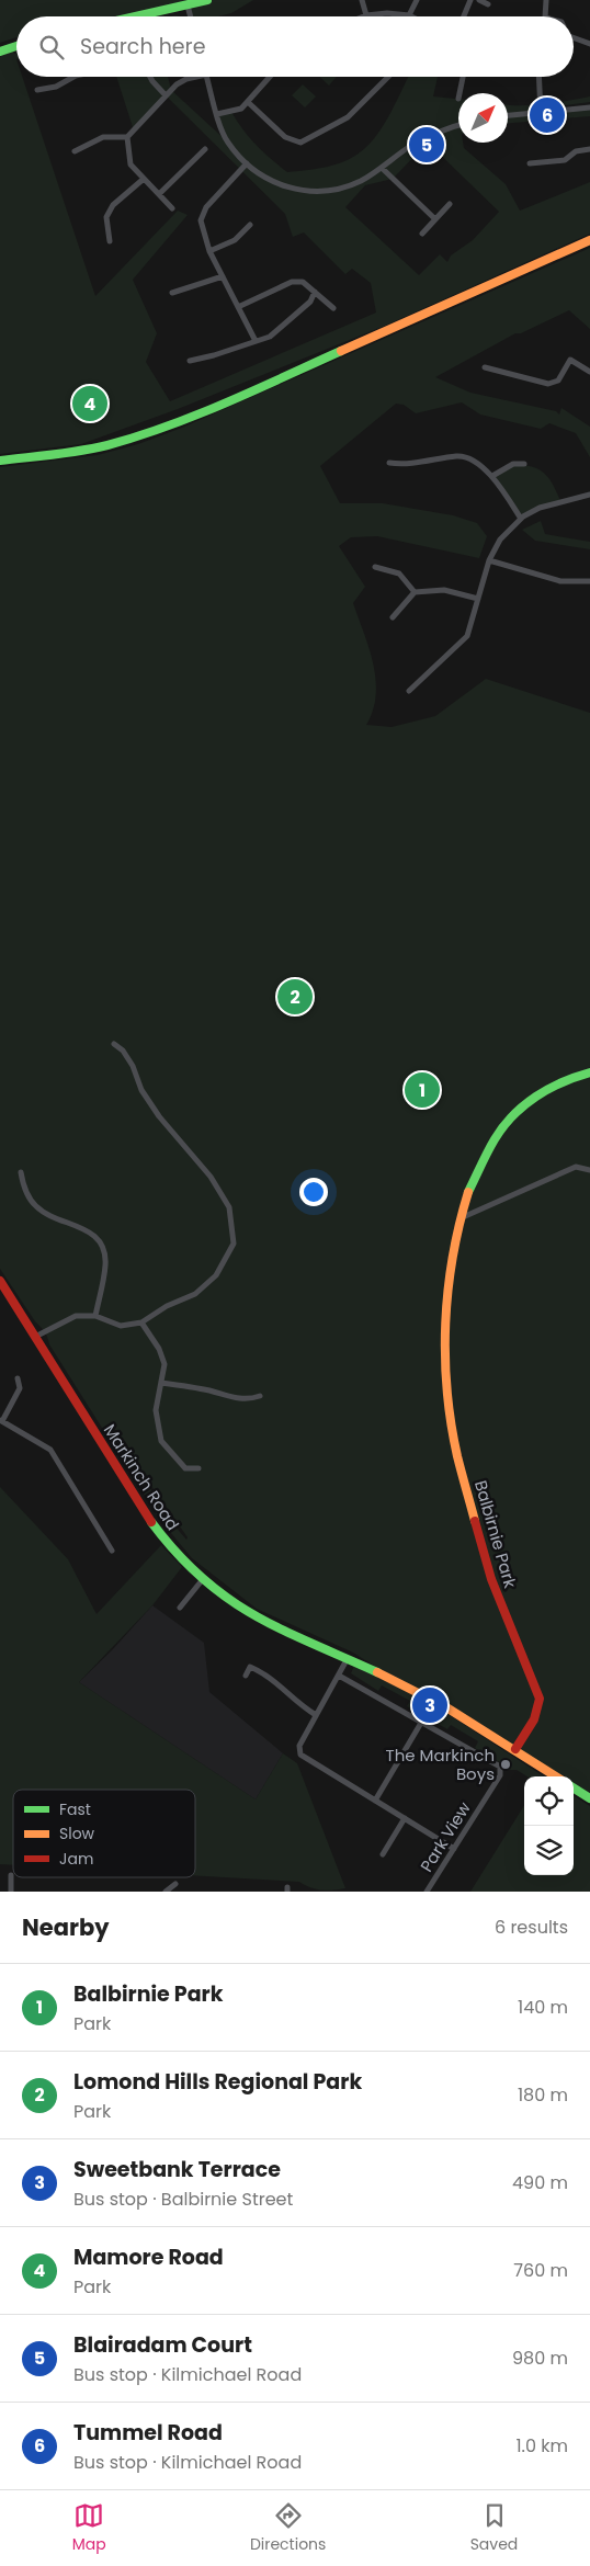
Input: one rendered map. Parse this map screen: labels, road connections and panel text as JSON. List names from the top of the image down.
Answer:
{
  "streets": {
    "main road": ["Markinch Road", "Balbirnie Park"],
    "street": ["Park View"]
  },
  "crossings": [
    ["Markinch Road", "Balbirnie Park"]
  ],
  "places": ["The Markinch Boys"],
  "legend": ["Fast", "Slow", "Jam"],
  "north": "top right",
  "page": {
    "search": "Search here",
    "pins": [
      "6",
      "5",
      "4",
      "2",
      "1",
      "3"
    ],
    "heading": ["Nearby", "6 results"],
    "list": [
      {
        "mark": "1",
        "name": "Balbirnie Park",
        "note": "Park",
        "value": "140 m"
      },
      {
        "mark": "2",
        "name": "Lomond Hills Regional Park",
        "note": "Park",
        "value": "180 m"
      },
      {
        "mark": "3",
        "name": "Sweetbank Terrace",
        "note": "Bus stop · Balbirnie Street",
        "value": "490 m"
      },
      {
        "mark": "4",
        "name": "Mamore Road",
        "note": "Park",
        "value": "760 m"
      },
      {
        "mark": "5",
        "name": "Blairadam Court",
        "note": "Bus stop · Kilmichael Road",
        "value": "980 m"
      },
      {
        "mark": "6",
        "name": "Tummel Road",
        "note": "Bus stop · Kilmichael Road",
        "value": "1.0 km"
      }
    ],
    "nav": ["Map", "Directions", "Saved"]
  }
}
